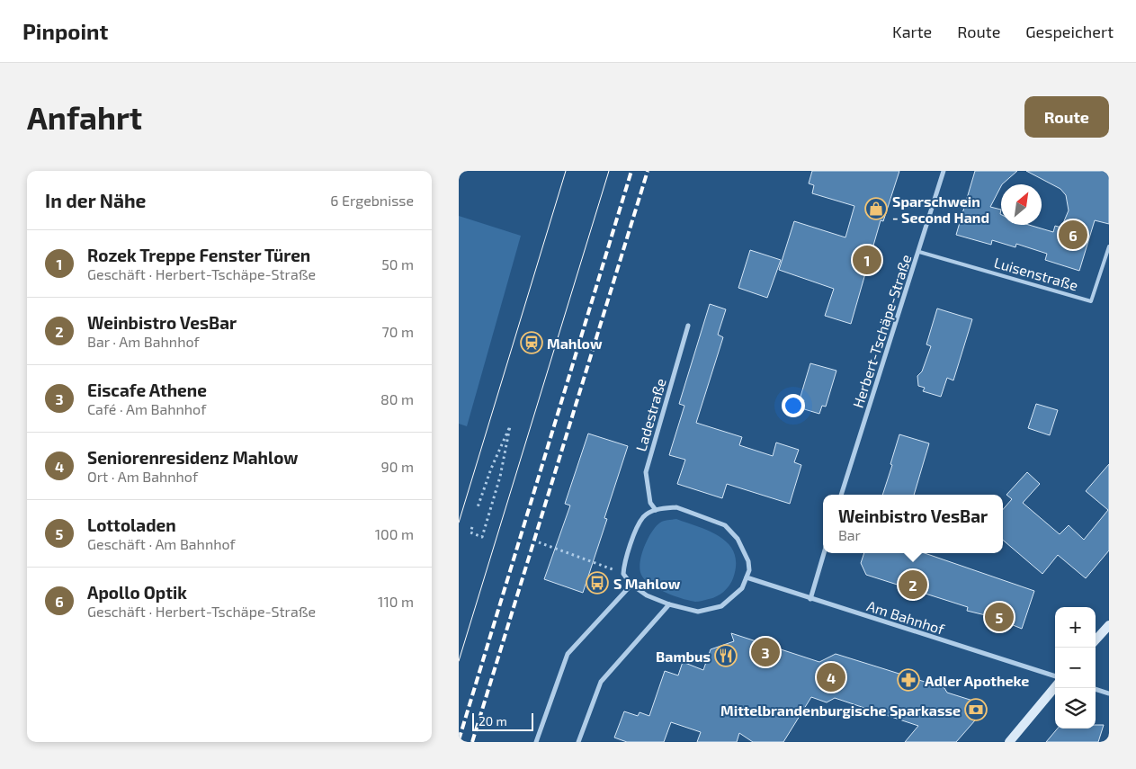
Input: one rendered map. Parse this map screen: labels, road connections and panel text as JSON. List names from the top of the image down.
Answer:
{
  "streets": {
    "street": ["Herbert-Tschäpe-Straße", "Ladestraße", "Am Bahnhof"],
    "lane": ["Luisenstraße"]
  },
  "crossings": [
    ["Luisenstraße", "Herbert-Tschäpe-Straße"],
    ["Ladestraße", "Am Bahnhof"]
  ],
  "places": {
    "shop": ["Sparschwein - Second Hand"],
    "station": ["Mahlow"],
    "bus stop": ["S Mahlow"],
    "restaurant": ["Bambus"],
    "pharmacy": ["Adler Apotheke"],
    "bank": ["Mittelbrandenburgische Sparkasse"]
  },
  "scale_bar": "20 m",
  "north": "top right",
  "page": {
    "header": "Pinpoint",
    "nav": ["Karte", "Route", "Gespeichert"],
    "buttons": "Route",
    "title": "Anfahrt",
    "heading": ["In der Nähe", "6 Ergebnisse"],
    "pins": [
      "6",
      "1",
      "2",
      "5",
      "3",
      "4"
    ],
    "list": [
      {
        "mark": "1",
        "name": "Rozek Treppe Fenster Türen",
        "note": "Geschäft · Herbert-Tschäpe-Straße",
        "value": "50 m"
      },
      {
        "mark": "2",
        "name": "Weinbistro VesBar",
        "note": "Bar · Am Bahnhof",
        "value": "70 m"
      },
      {
        "mark": "3",
        "name": "Eiscafe Athene",
        "note": "Café · Am Bahnhof",
        "value": "80 m"
      },
      {
        "mark": "4",
        "name": "Seniorenresidenz Mahlow",
        "note": "Ort · Am Bahnhof",
        "value": "90 m"
      },
      {
        "mark": "5",
        "name": "Lottoladen",
        "note": "Geschäft · Am Bahnhof",
        "value": "100 m"
      },
      {
        "mark": "6",
        "name": "Apollo Optik",
        "note": "Geschäft · Herbert-Tschäpe-Straße",
        "value": "110 m"
      }
    ],
    "popup": ["Weinbistro VesBar", "Bar"],
    "map_buttons": ["+", "−"],
    "scale": "20 m"
  }
}
